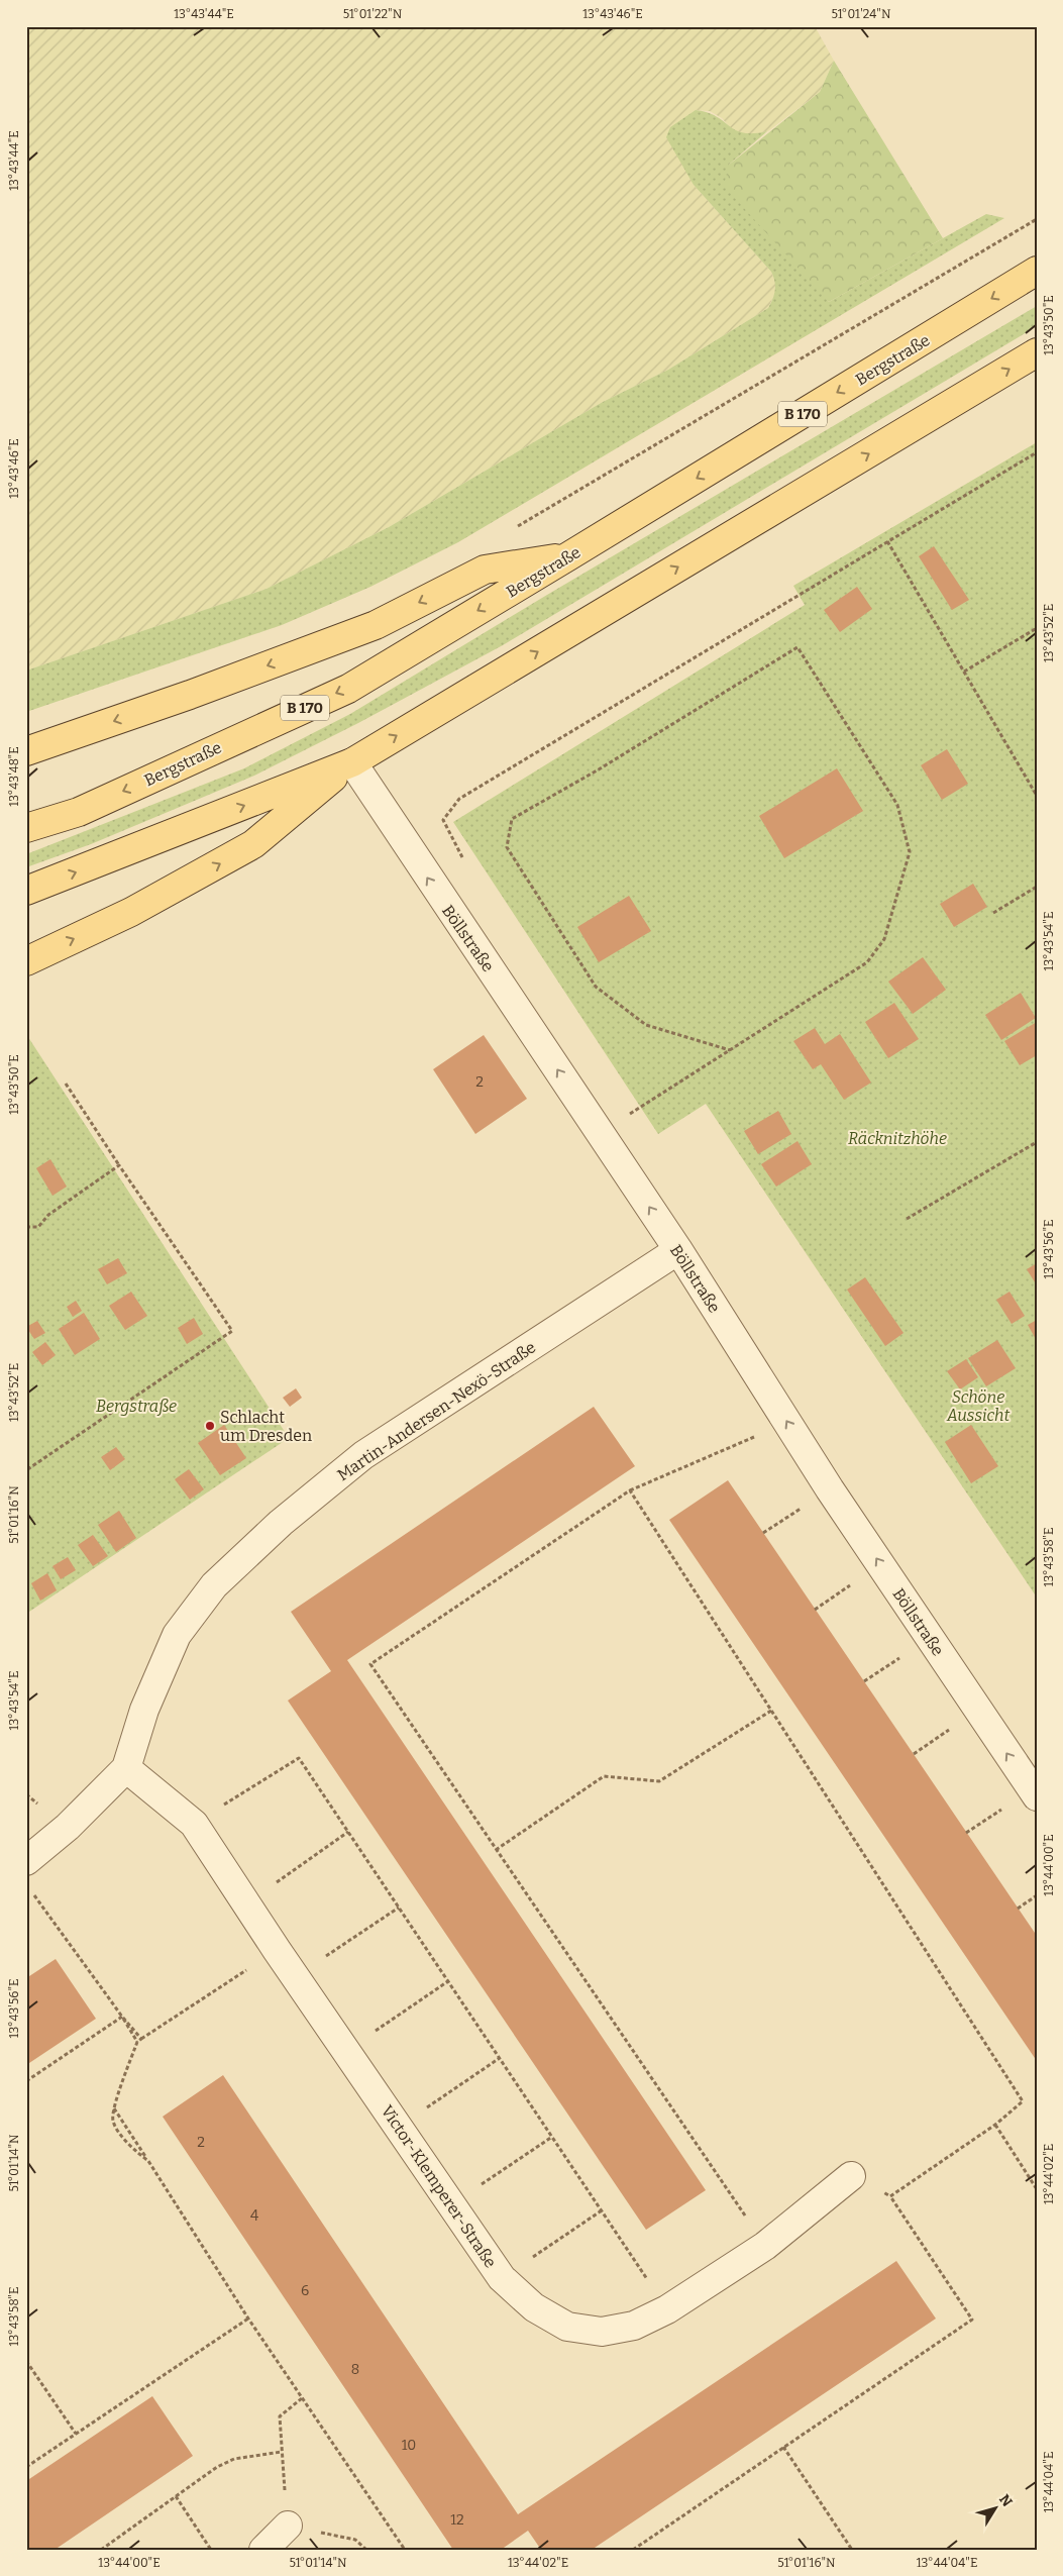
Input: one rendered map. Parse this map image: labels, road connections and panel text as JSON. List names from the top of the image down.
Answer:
{
  "streets": {
    "main road": ["Bergstraße", "B 170"],
    "street": ["Böllstraße", "Martin-Andersen-Nexö-Straße", "Victor-Klemperer-Straße"]
  },
  "crossings": [
    ["Böllstraße", "Martin-Andersen-Nexö-Straße"],
    ["Martin-Andersen-Nexö-Straße", "Victor-Klemperer-Straße"]
  ],
  "one_way": ["Böllstraße"],
  "parks": ["Räcknitzhöhe", "Schöne Aussicht", "Bergstraße"],
  "places": ["Schlacht um Dresden"],
  "house_numbers": [
    "2",
    "2",
    "4",
    "6",
    "8",
    "10",
    "12"
  ],
  "north": "top right",
  "coordinates": [
    "13°43'44\"E",
    "51°01'22\"N",
    "13°43'46\"E",
    "51°01'24\"N",
    "13°43'50\"E",
    "13°43'52\"E",
    "13°43'48\"E",
    "13°43'54\"E",
    "13°43'56\"E",
    "51°01'16\"N",
    "13°43'58\"E",
    "13°44'00\"E",
    "51°01'14\"N",
    "13°44'02\"E",
    "13°44'04\"E"
  ]
}
